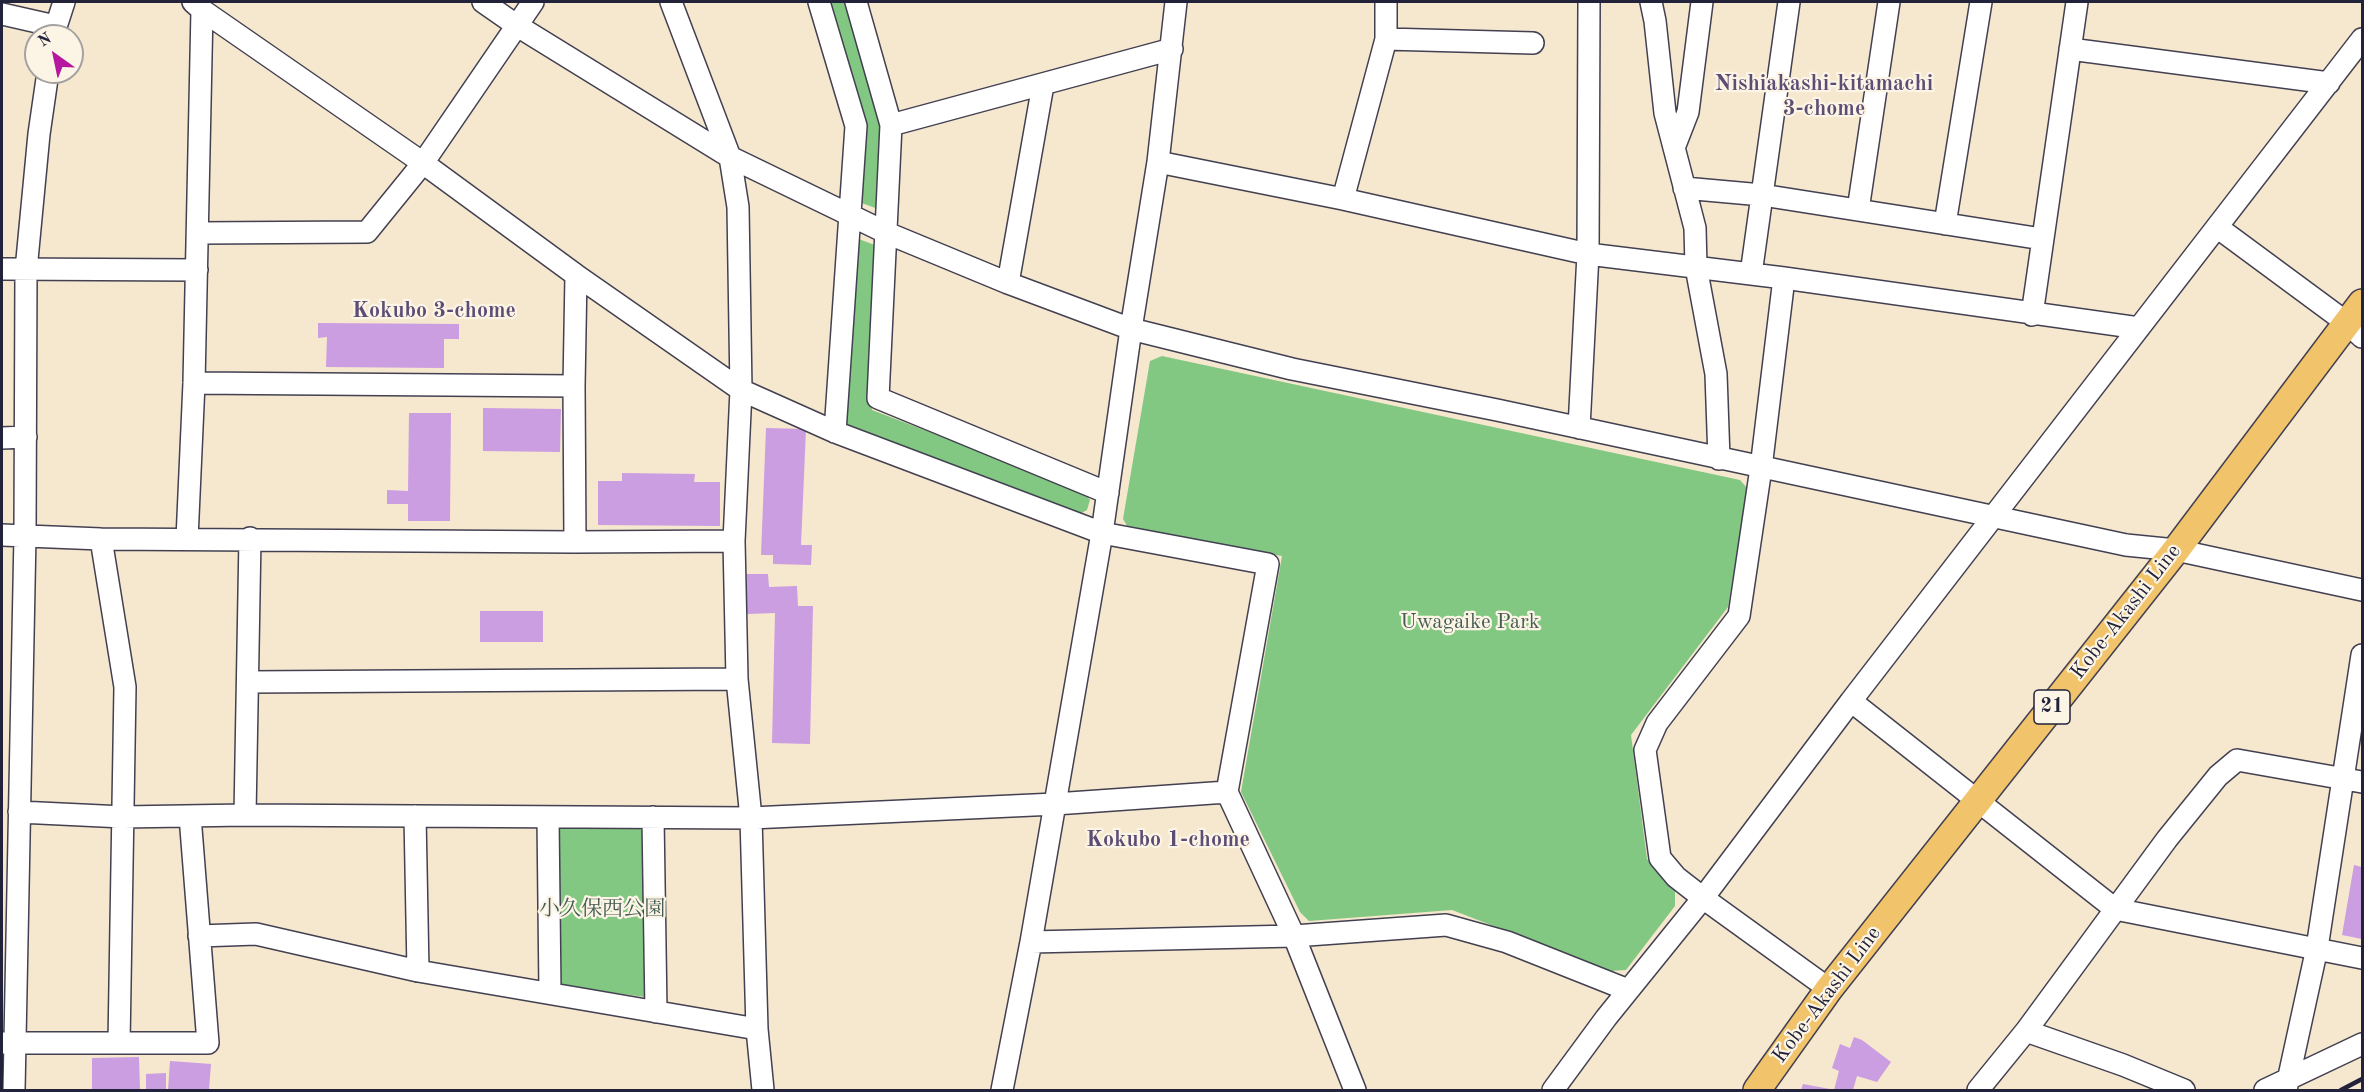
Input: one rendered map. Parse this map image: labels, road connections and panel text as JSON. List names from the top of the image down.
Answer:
{
  "streets": {
    "main road": ["Kobe-Akashi Line", "21"]
  },
  "districts": ["Nishiakashi-kitamachi 3-chome", "Kokubo 3-chome", "Kokubo 1-chome"],
  "parks": ["Uwagaike Park", "小久保西公園"],
  "north": "top left"
}
